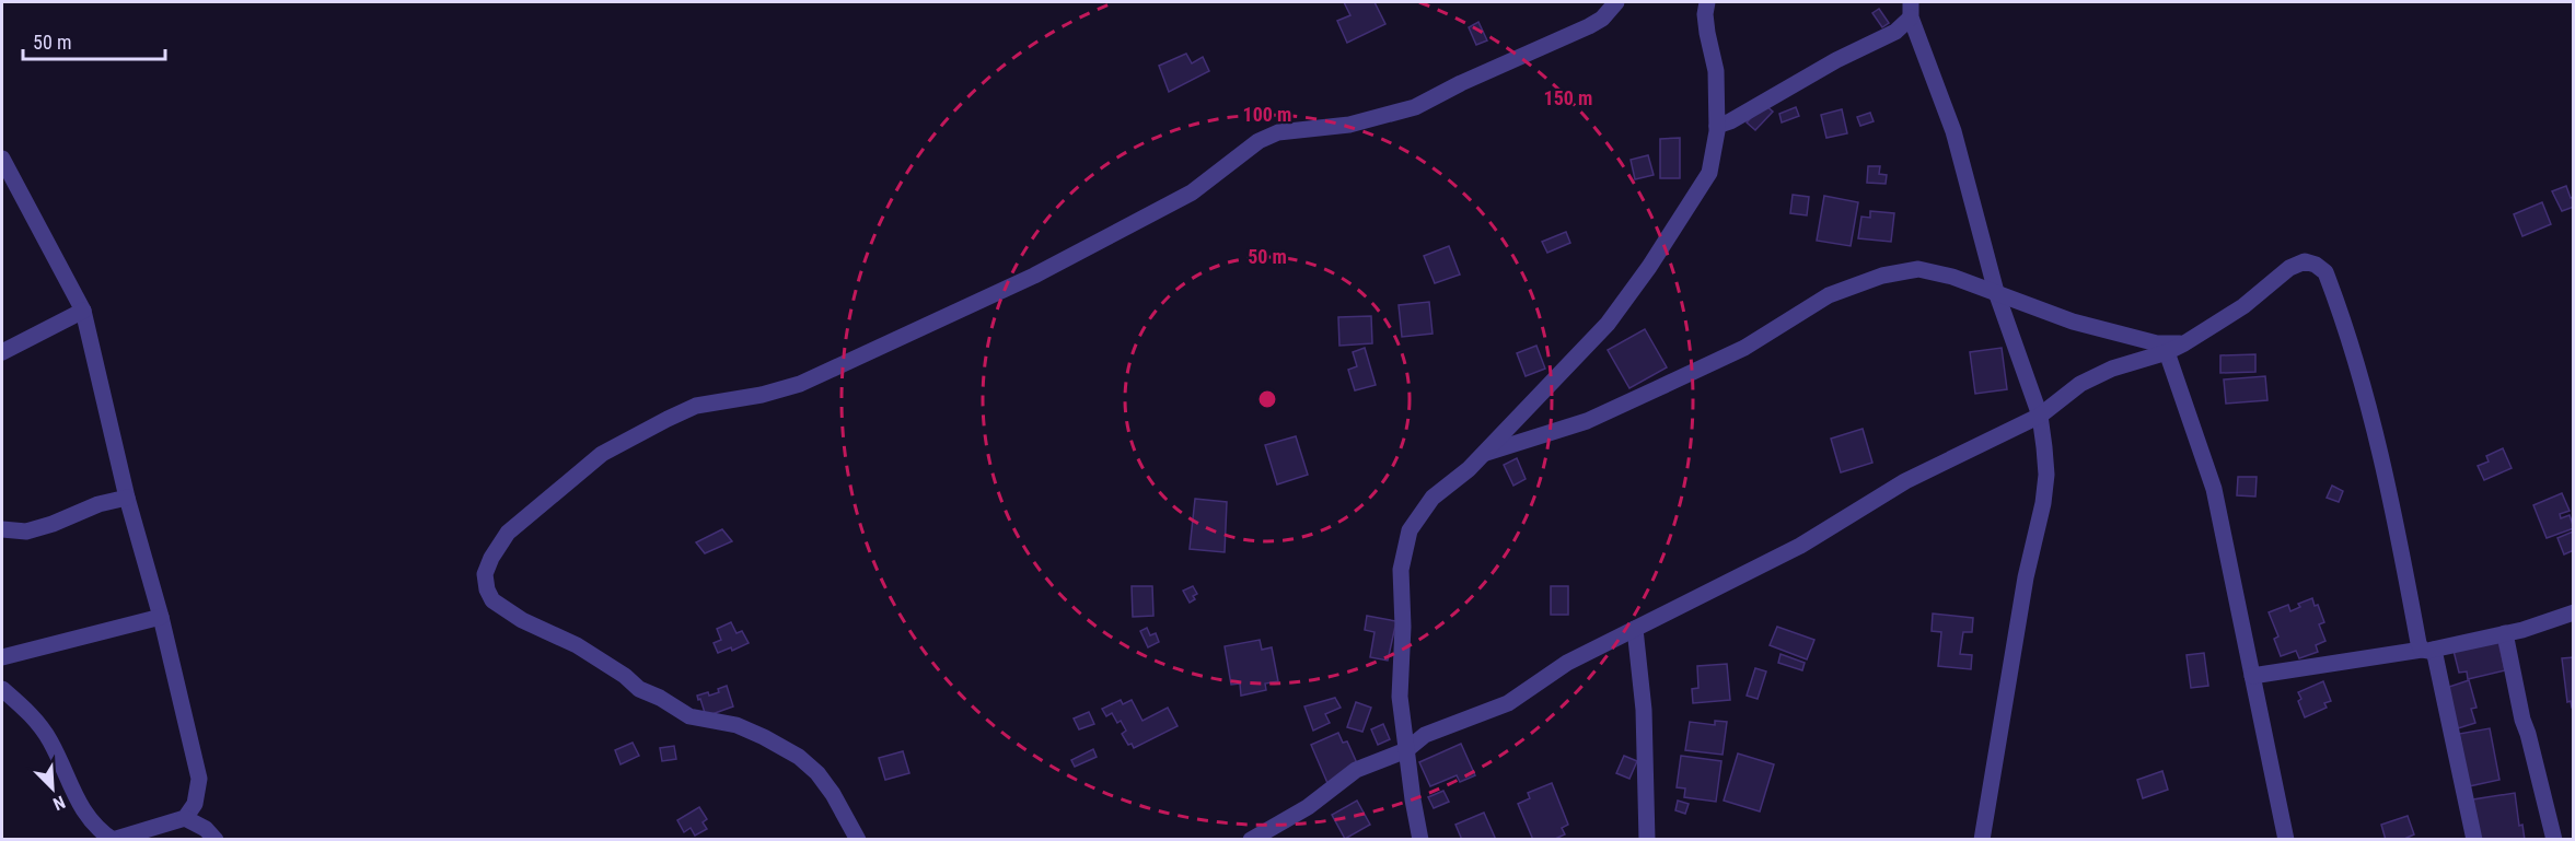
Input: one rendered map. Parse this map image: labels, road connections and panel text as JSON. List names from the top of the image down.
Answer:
{
  "scale_bar": "50 m",
  "north": "bottom right",
  "rings": ["150 m", "100 m", "50 m"]
}
